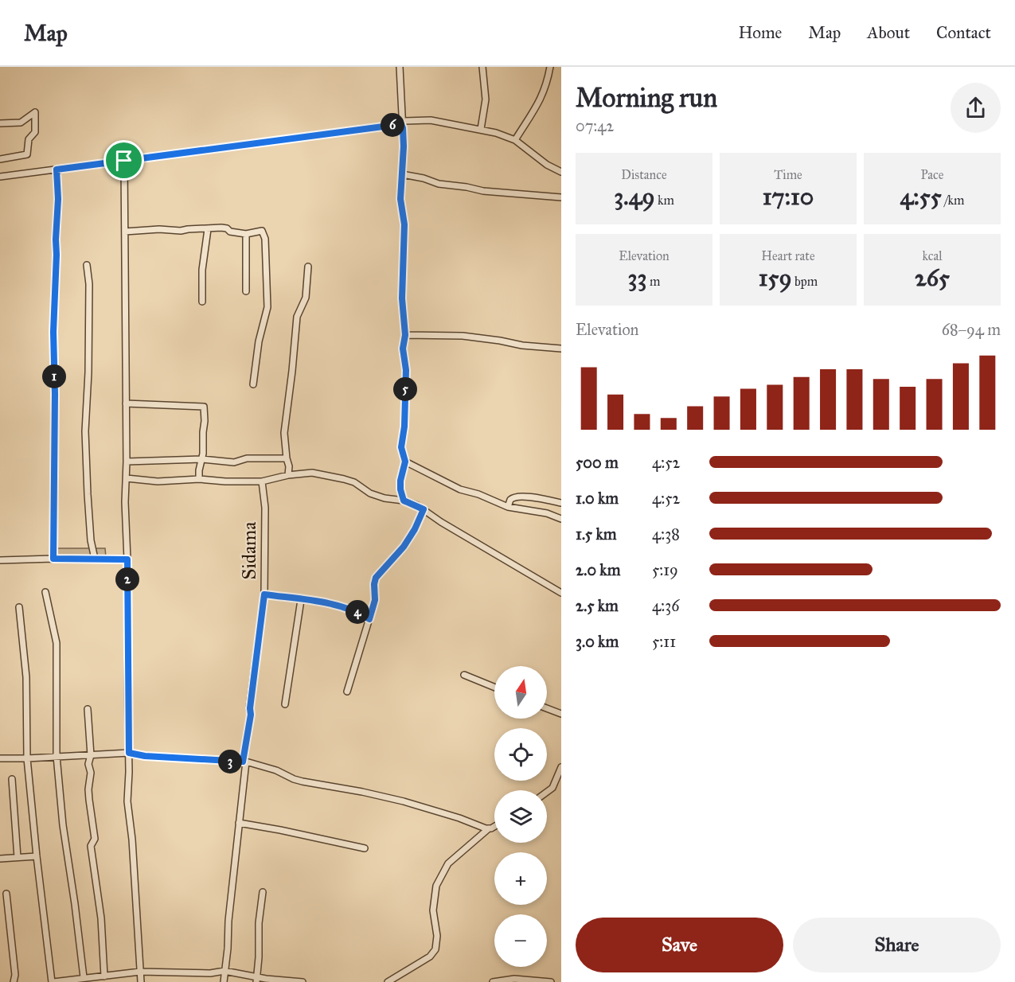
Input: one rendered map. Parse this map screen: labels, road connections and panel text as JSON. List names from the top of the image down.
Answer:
{
  "streets": {
    "street": ["Sidama"]
  },
  "north": "top",
  "page": {
    "header": "Map",
    "nav": [
      "Home",
      "Map",
      "About",
      "Contact"
    ],
    "heading": ["Morning run", "07:42"],
    "pins": [
      "6",
      "1",
      "5",
      "2",
      "4",
      "3"
    ],
    "stats": [
      ["Distance", "3.49 km"],
      ["Time", "17:10"],
      ["Pace", "4:55 /km"],
      ["Elevation", "33 m"],
      ["Heart rate", "159 bpm"],
      ["kcal", "265"]
    ],
    "chart": ["Elevation", "68–94 m"],
    "list": [
      {
        "name": "500 m",
        "note": "4:52"
      },
      {
        "name": "1.0 km",
        "note": "4:52"
      },
      {
        "name": "1.5 km",
        "note": "4:38"
      },
      {
        "name": "2.0 km",
        "note": "5:19"
      },
      {
        "name": "2.5 km",
        "note": "4:36"
      },
      {
        "name": "3.0 km",
        "note": "5:11"
      }
    ],
    "map_buttons": ["+", "−"],
    "buttons": ["Save", "Share"]
  }
}
